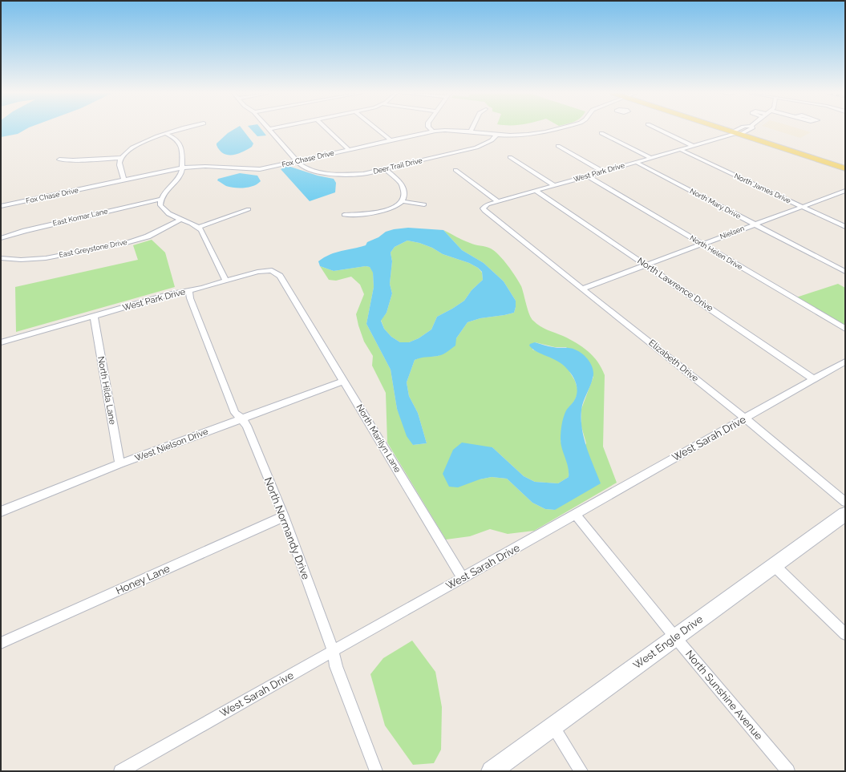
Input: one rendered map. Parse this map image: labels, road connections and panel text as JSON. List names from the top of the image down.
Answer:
{
  "streets": {
    "street": [
      "Fox Chase Drive",
      "Deer Trail Drive",
      "West Park Drive",
      "North James Drive",
      "North Mary Drive",
      "East Komar Lane",
      "Nielsen",
      "East Greystone Drive",
      "North Helen Drive",
      "North Lawrence Drive",
      "Elizabeth Drive",
      "North Hilda Lane",
      "North Marilyn Lane",
      "West Sarah Drive",
      "West Nielson Drive",
      "North Normandy Drive",
      "Honey Lane",
      "West Engle Drive",
      "North Sunshine Avenue"
    ]
  },
  "crossings": [
    ["Fox Chase Drive", "Deer Trail Drive"],
    ["West Park Drive", "North James Drive"],
    ["West Park Drive", "North Mary Drive"],
    ["West Park Drive", "North Helen Drive"],
    ["West Park Drive", "North Lawrence Drive"],
    ["West Park Drive", "Elizabeth Drive"],
    ["West Park Drive", "North Hilda Lane"],
    ["West Park Drive", "North Marilyn Lane"],
    ["West Park Drive", "North Normandy Drive"],
    ["North James Drive", "Nielsen"],
    ["North Mary Drive", "Nielsen"],
    ["Nielsen", "North Helen Drive"],
    ["Nielsen", "North Lawrence Drive"],
    ["Nielsen", "Elizabeth Drive"],
    ["North Lawrence Drive", "West Sarah Drive"],
    ["Elizabeth Drive", "West Sarah Drive"],
    ["North Hilda Lane", "West Nielson Drive"],
    ["North Marilyn Lane", "West Sarah Drive"],
    ["North Marilyn Lane", "West Nielson Drive"],
    ["West Sarah Drive", "North Normandy Drive"],
    ["West Sarah Drive", "North Sunshine Avenue"],
    ["West Nielson Drive", "North Normandy Drive"],
    ["North Normandy Drive", "Honey Lane"],
    ["West Engle Drive", "North Sunshine Avenue"]
  ]
}
